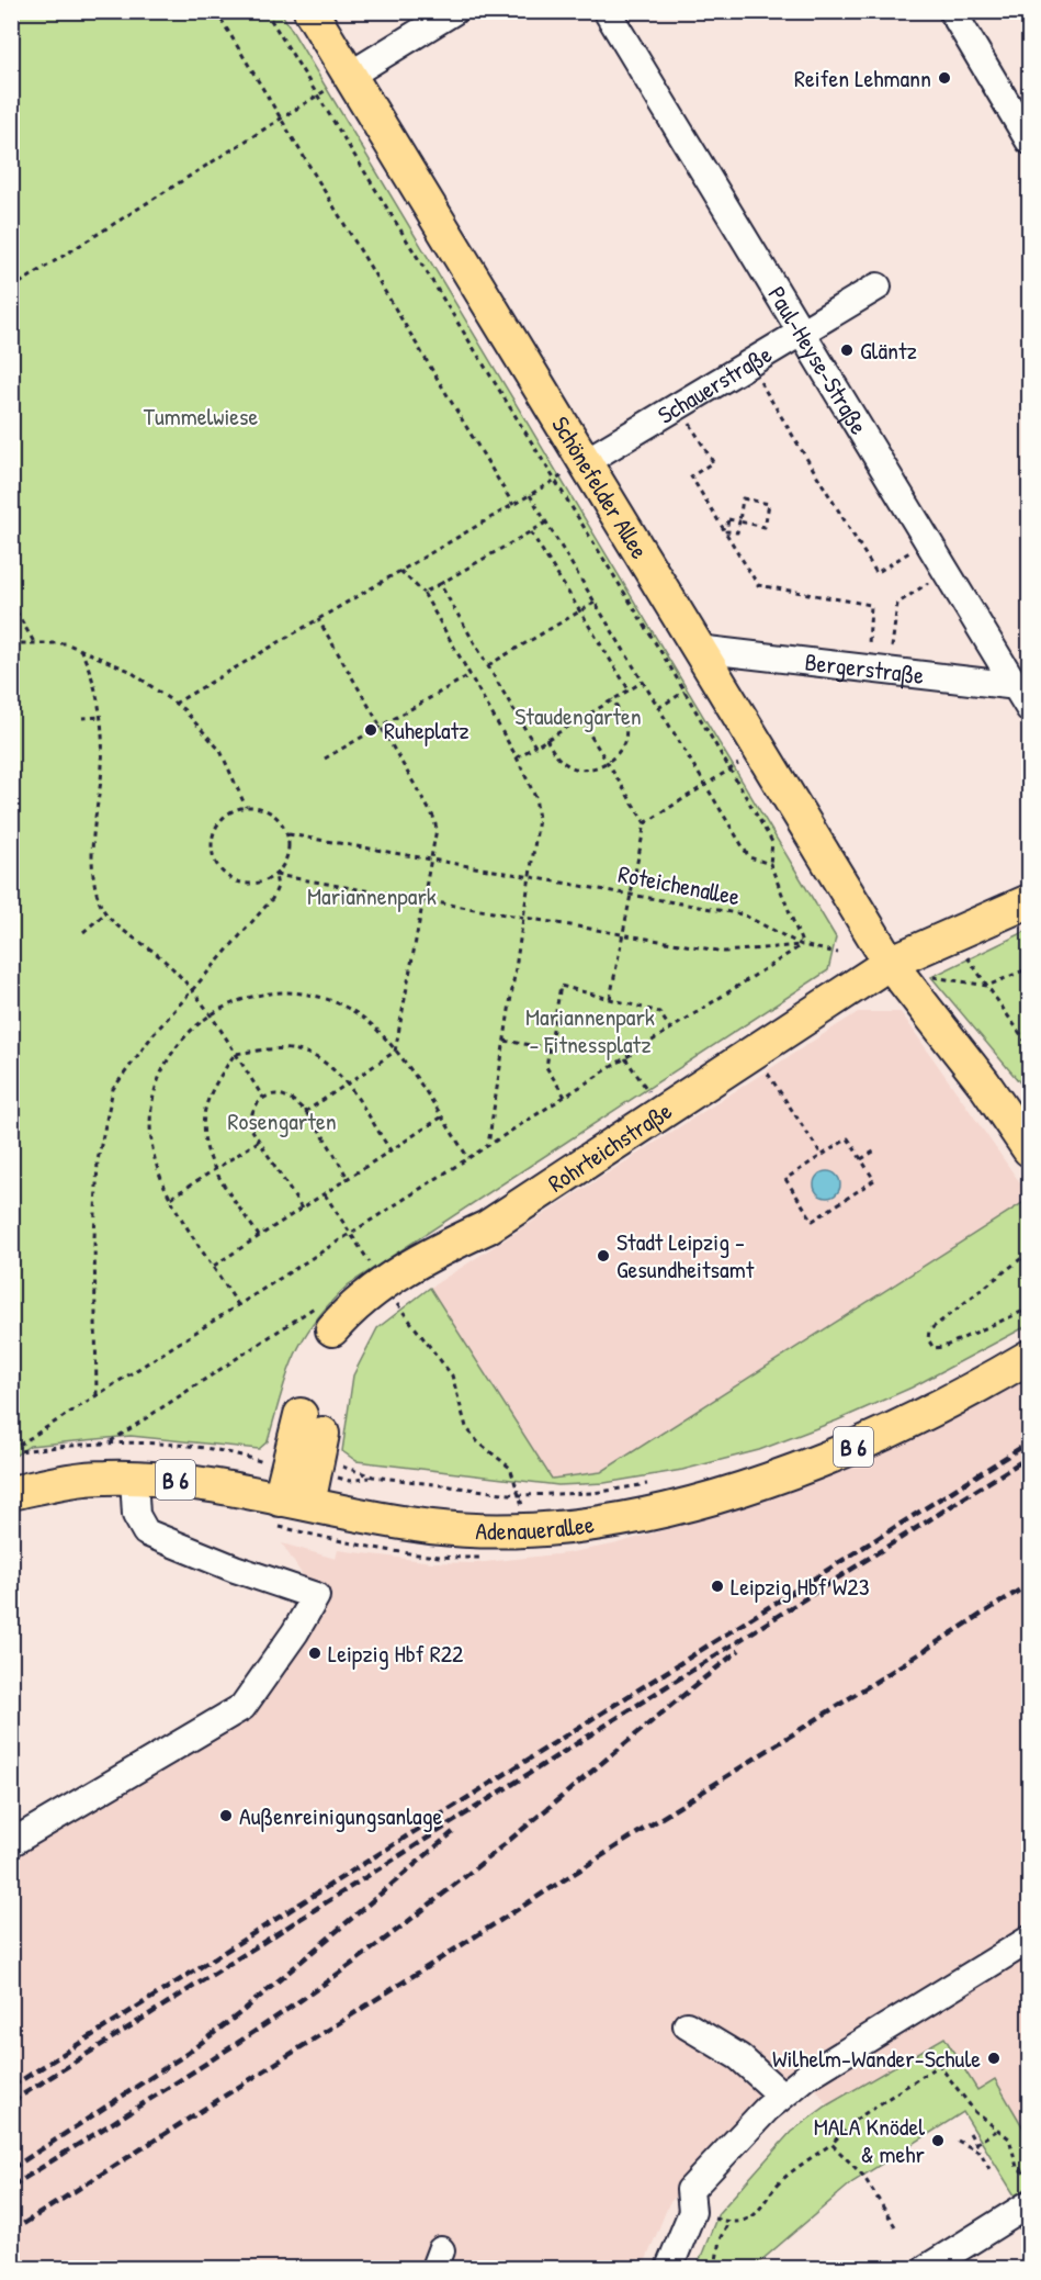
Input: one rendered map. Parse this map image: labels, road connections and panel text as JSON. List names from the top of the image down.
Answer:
{
  "streets": {
    "main road": [
      "Schönefelder Allee",
      "Rohrteichstraße",
      "B 6",
      "Adenauerallee"
    ],
    "street": ["Paul-Heyse-Straße", "Schauerstraße", "Bergerstraße"],
    "path": ["Roteichenallee"]
  },
  "crossings": [
    ["Paul-Heyse-Straße", "Schauerstraße"],
    ["Paul-Heyse-Straße", "Bergerstraße"],
    ["Schauerstraße", "Schönefelder Allee"],
    ["Schönefelder Allee", "Bergerstraße"],
    ["Schönefelder Allee", "Rohrteichstraße"]
  ],
  "parks": [
    "Tummelwiese",
    "Staudengarten",
    "Mariannenpark",
    "Mariannenpark - Fitnessplatz",
    "Rosengarten"
  ],
  "places": [
    "Reifen Lehmann",
    "Gläntz",
    "Ruheplatz",
    "Stadt Leipzig - Gesundheitsamt",
    "Leipzig Hbf W23",
    "Leipzig Hbf R22",
    "Außenreinigungsanlage",
    "Wilhelm-Wander-Schule",
    "MALA Knödel & mehr"
  ]
}
